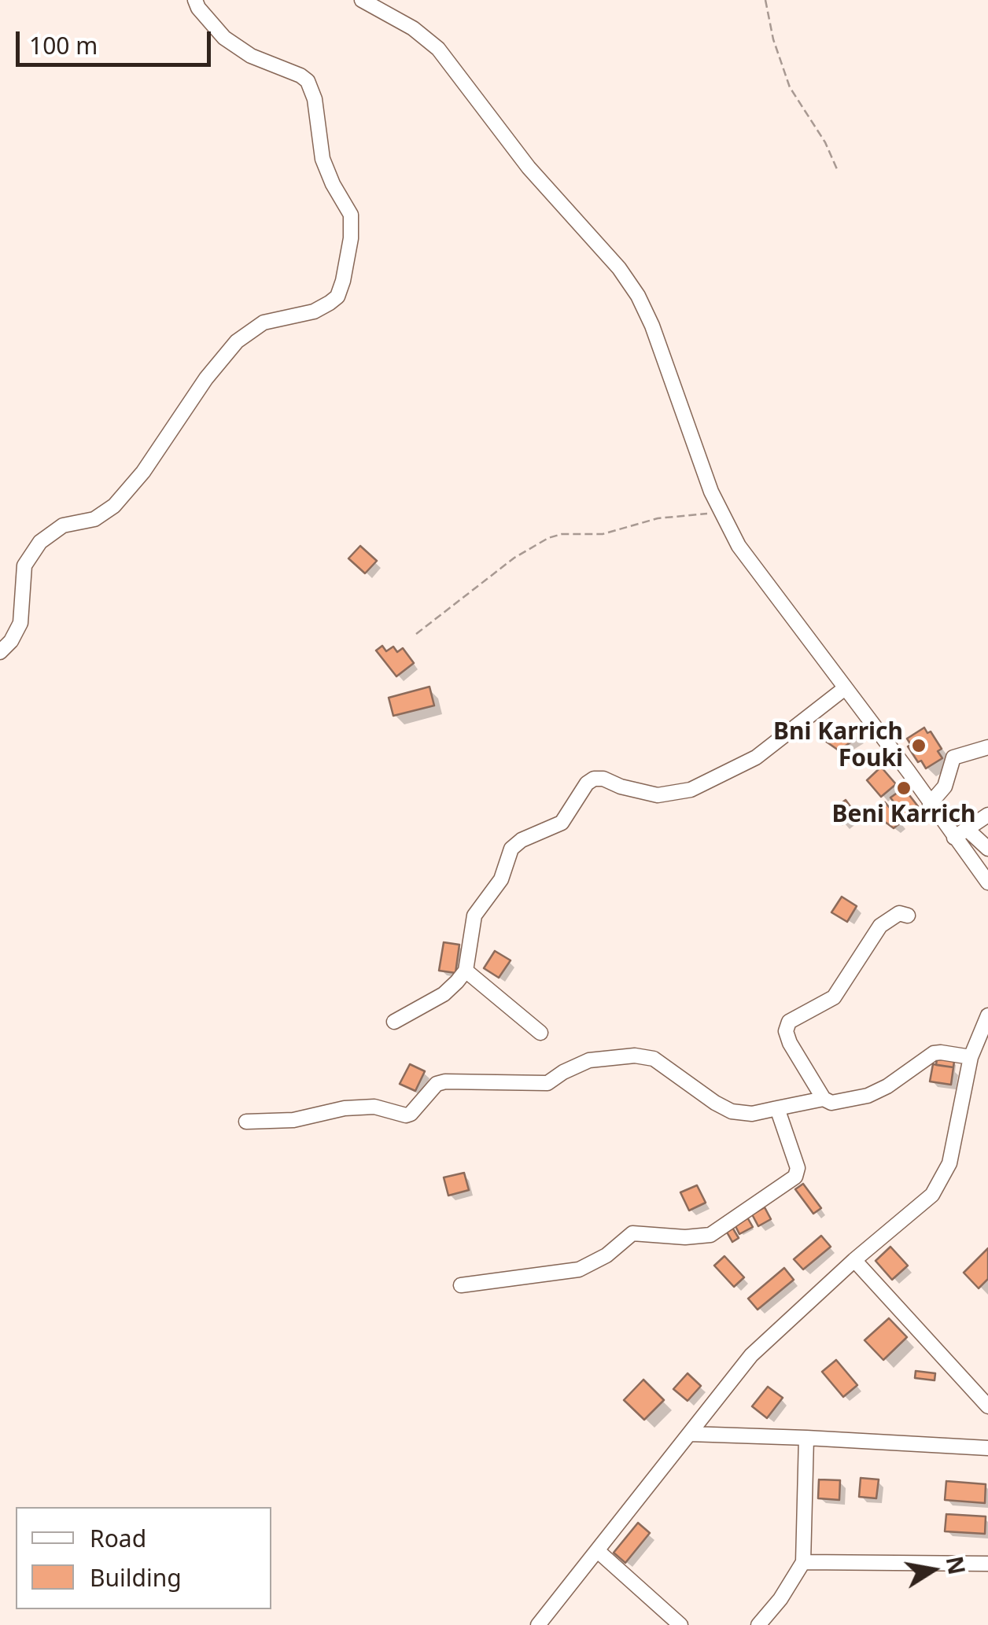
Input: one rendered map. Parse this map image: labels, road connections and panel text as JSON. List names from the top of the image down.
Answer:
{
  "places": ["Bni Karrich Fouki", "Beni Karrich"],
  "legend": ["Road", "Building"],
  "scale_bar": "100 m",
  "north": "right"
}
